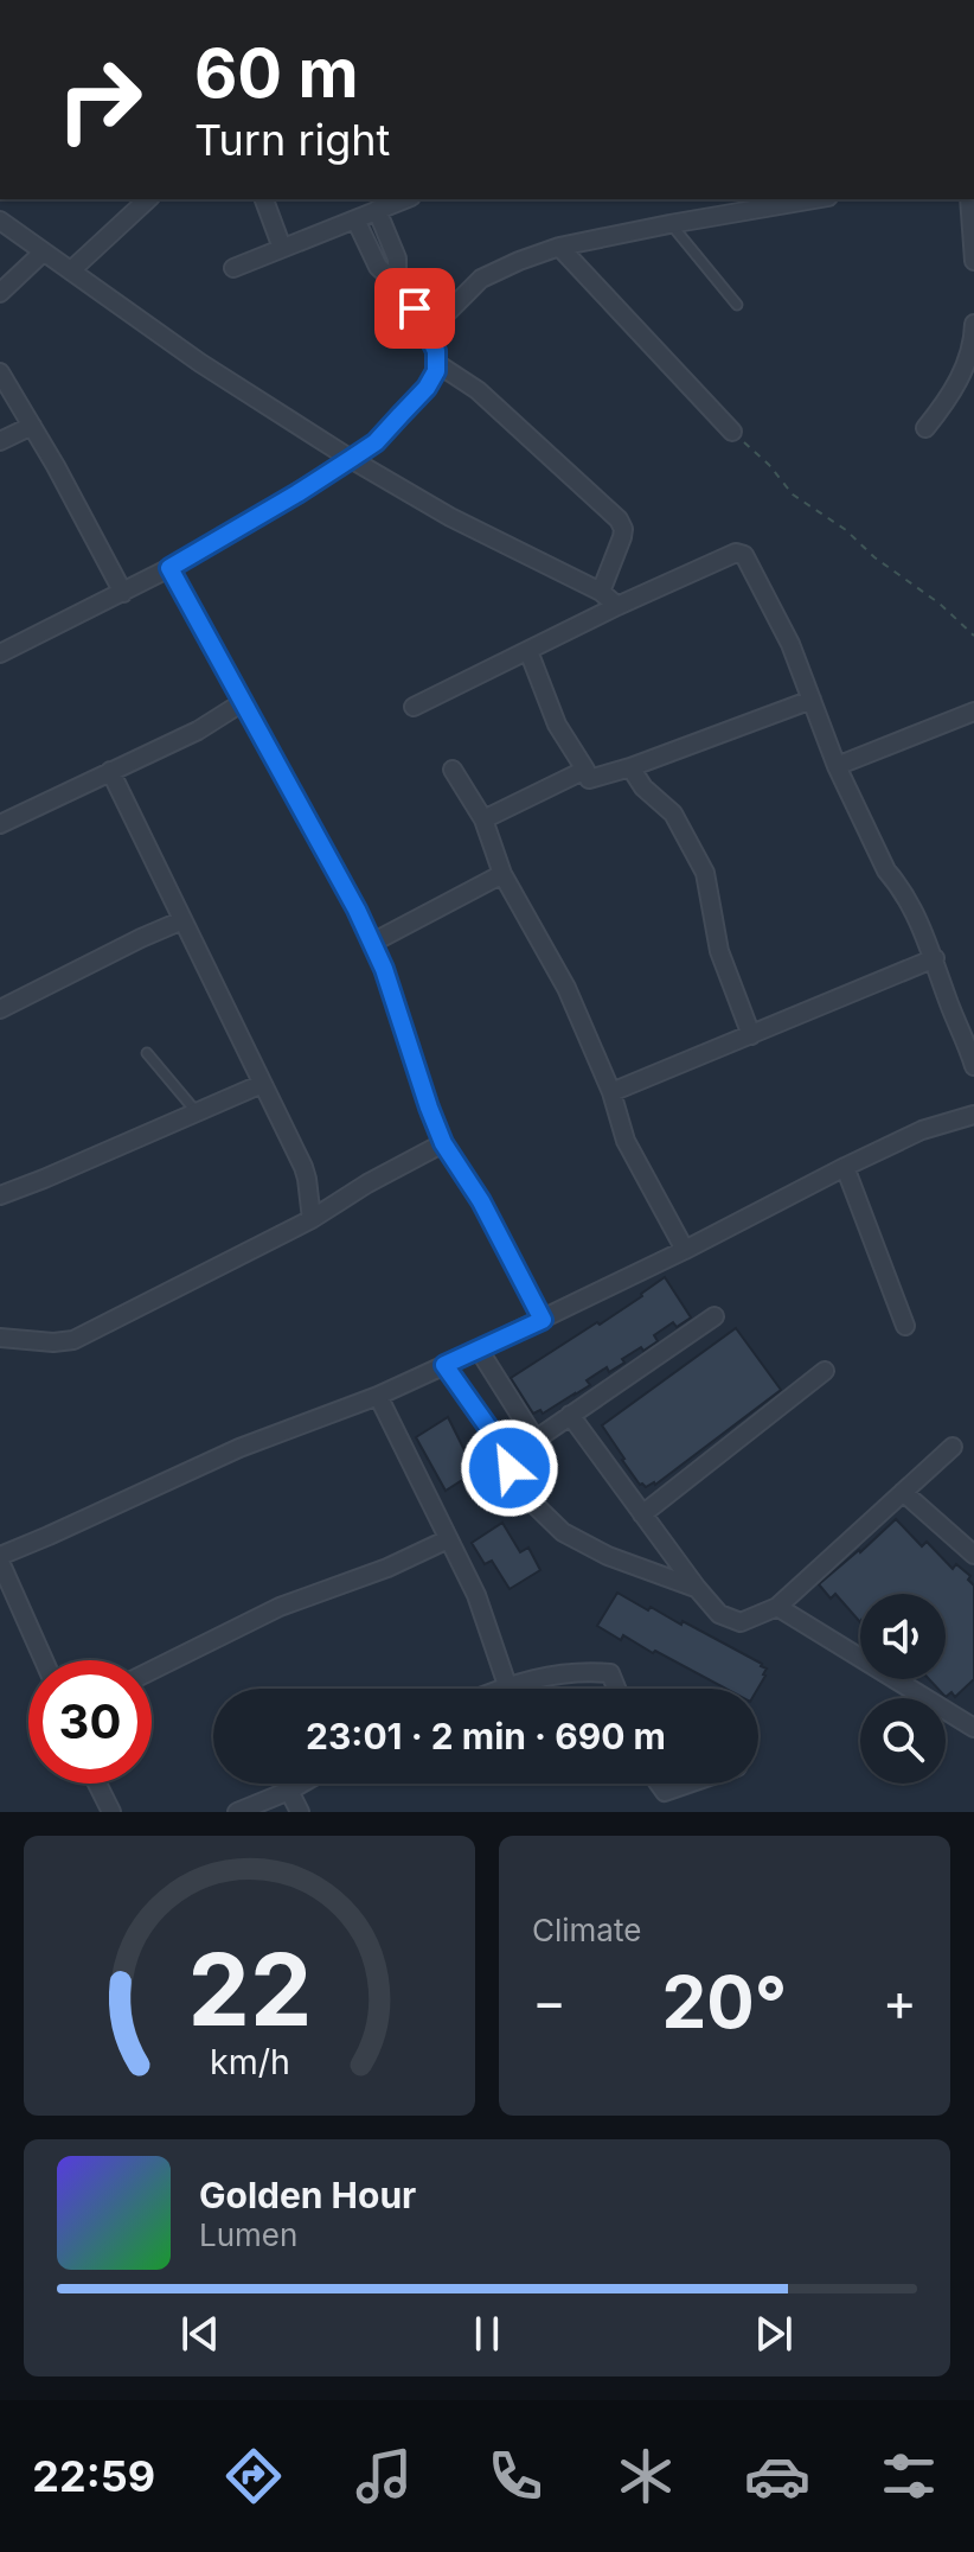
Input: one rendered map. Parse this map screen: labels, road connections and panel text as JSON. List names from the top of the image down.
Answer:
{
  "page": {
    "turn": ["60 m", "Turn right"],
    "limit": "30",
    "trip": "23:01 · 2 min · 690 m",
    "tile": "Climate",
    "heat": ["−", "20°", "+"],
    "song": ["Golden Hour", "Lumen"],
    "tabs": "22:59",
    "gauge": ["22", "km/h"]
  }
}
